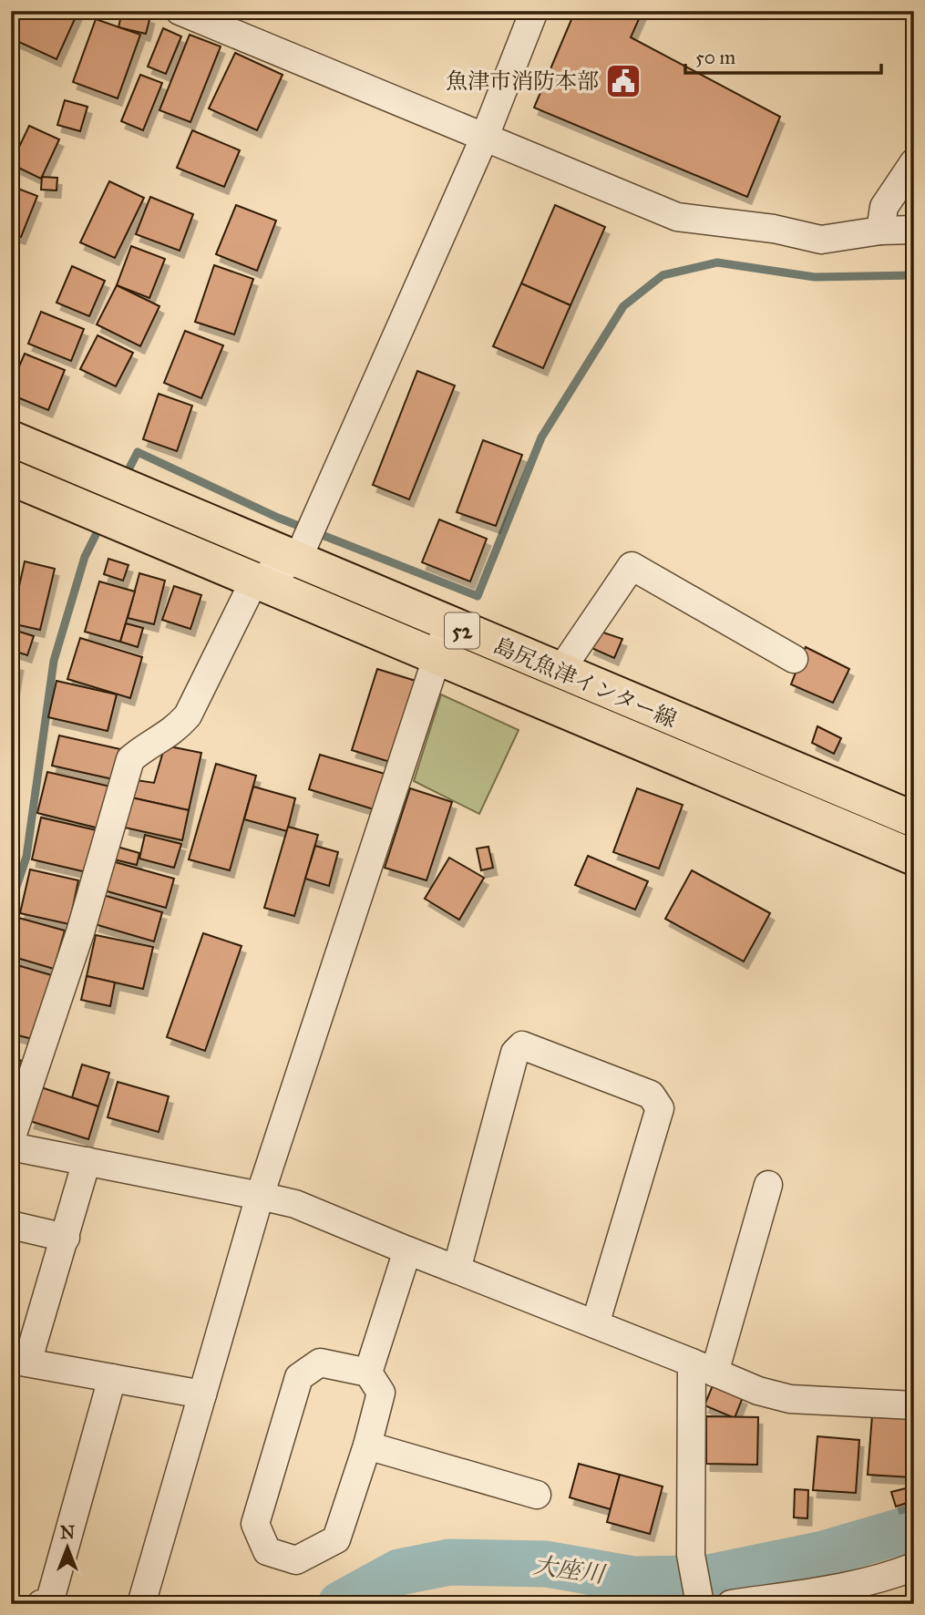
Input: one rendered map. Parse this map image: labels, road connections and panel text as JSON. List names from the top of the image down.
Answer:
{
  "streets": {
    "main road": ["52", "島尻魚津インター線"]
  },
  "water": ["大座川"],
  "places": {
    "public building": ["魚津市消防本部"]
  },
  "scale_bar": "50 m",
  "north": "top"
}
